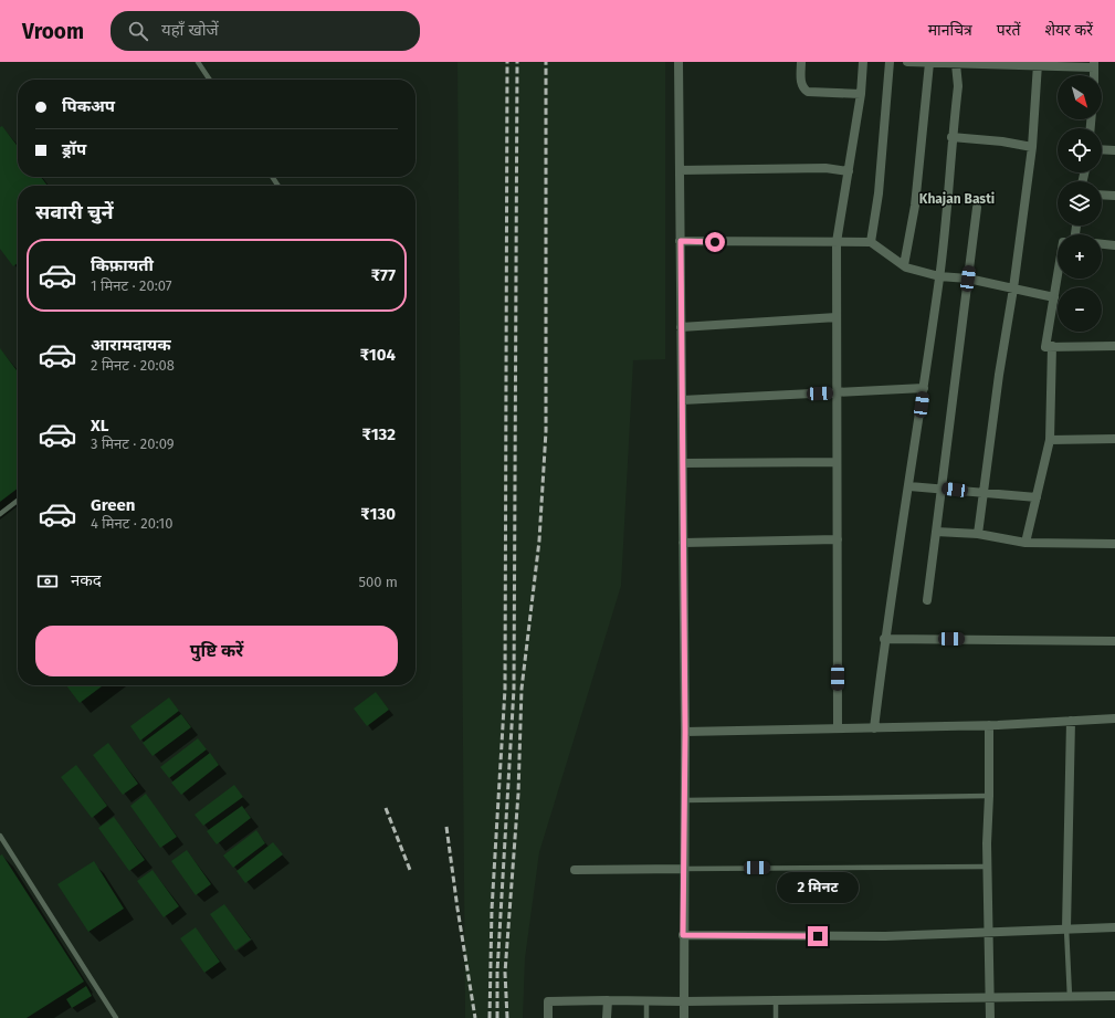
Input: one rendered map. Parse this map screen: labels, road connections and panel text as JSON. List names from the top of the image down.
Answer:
{
  "districts": ["Khajan Basti"],
  "north": "bottom right",
  "page": {
    "header": "Vroom",
    "search": "यहाँ खोजें",
    "nav": ["मानचित्र", "परतें", "शेयर करें"],
    "map_buttons": ["+", "−"],
    "banner": ["पिकअप", "ड्रॉप"],
    "heading": "सवारी चुनें",
    "list": [
      {
        "name": "किफ़ायती",
        "note": "1 मिनट · 20:07",
        "value": "₹77"
      },
      {
        "name": "आरामदायक",
        "note": "2 मिनट · 20:08",
        "value": "₹104"
      },
      {
        "name": "XL",
        "note": "3 मिनट · 20:09",
        "value": "₹132"
      },
      {
        "name": "Green",
        "note": "4 मिनट · 20:10",
        "value": "₹130"
      }
    ],
    "pay": ["नकद", "500 m"],
    "buttons": "पुष्टि करें",
    "bubble": "2 मिनट"
  }
}
